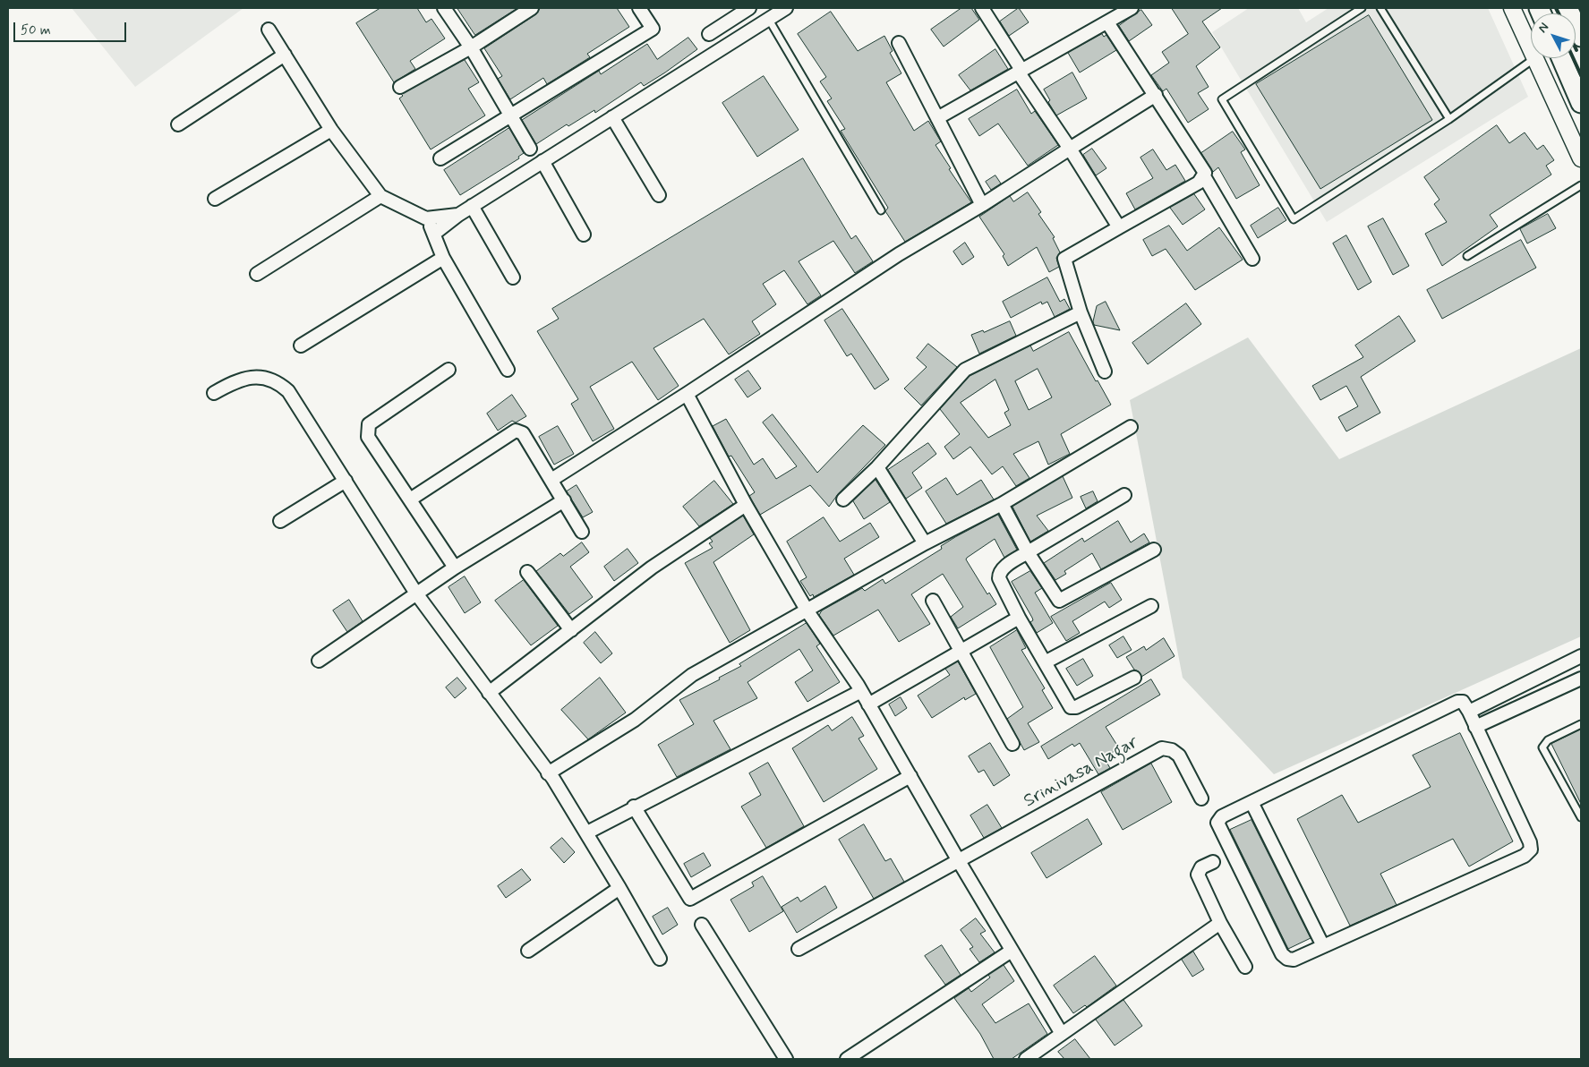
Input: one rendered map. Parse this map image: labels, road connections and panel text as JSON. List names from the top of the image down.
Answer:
{
  "streets": {
    "street": ["Srinivasa Nagar"]
  },
  "scale_bar": "50 m",
  "north": "top left"
}
